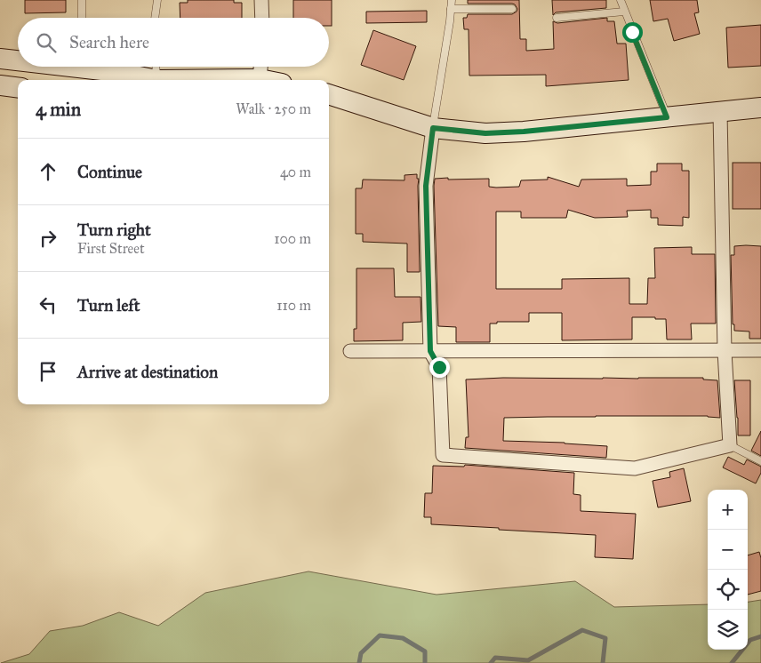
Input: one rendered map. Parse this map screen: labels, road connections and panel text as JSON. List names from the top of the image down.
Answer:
{
  "page": {
    "search": "Search here",
    "heading": ["4 min", "Walk · 250 m"],
    "list": [
      ["Continue", "40 m"],
      ["Turn right", "First Street", "100 m"],
      ["Turn left", "110 m"],
      "Arrive at destination"
    ],
    "map_buttons": ["+", "−"]
  }
}
